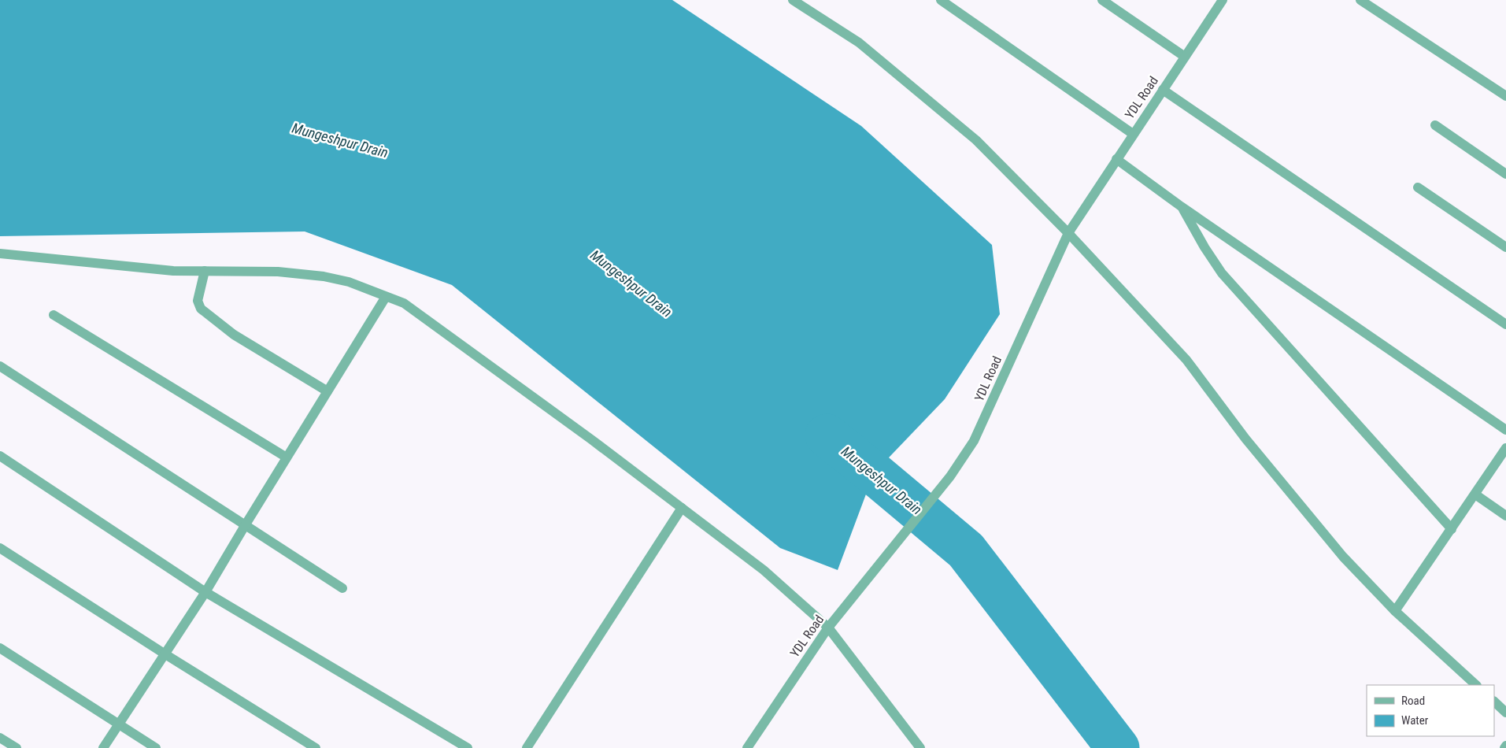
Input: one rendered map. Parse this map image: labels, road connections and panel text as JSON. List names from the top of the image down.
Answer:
{
  "streets": {
    "street": ["YDL Road"]
  },
  "water": ["Mungeshpur Drain"],
  "legend": ["Road", "Water"]
}
